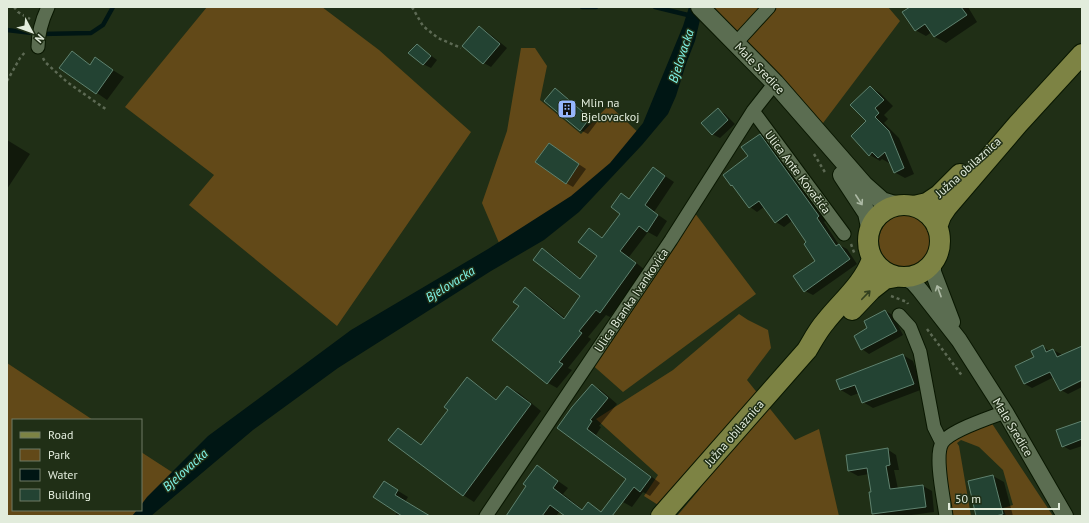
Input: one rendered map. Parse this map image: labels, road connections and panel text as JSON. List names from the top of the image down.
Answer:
{
  "streets": {
    "main road": ["Male Sredice", "Južna obilaznica"],
    "street": ["Ulica Ante Kovačića", "Ulica Branka Ivankovića"]
  },
  "crossings": [
    ["Male Sredice", "Južna obilaznica"],
    ["Male Sredice", "Ulica Branka Ivankovića"],
    ["Ulica Ante Kovačića", "Ulica Branka Ivankovića"]
  ],
  "water": ["Bjelovacka"],
  "places": {
    "building": ["Mlin na Bjelovackoj"]
  },
  "legend": [
    "Road",
    "Park",
    "Water",
    "Building"
  ],
  "scale_bar": "50 m",
  "north": "bottom right"
}
